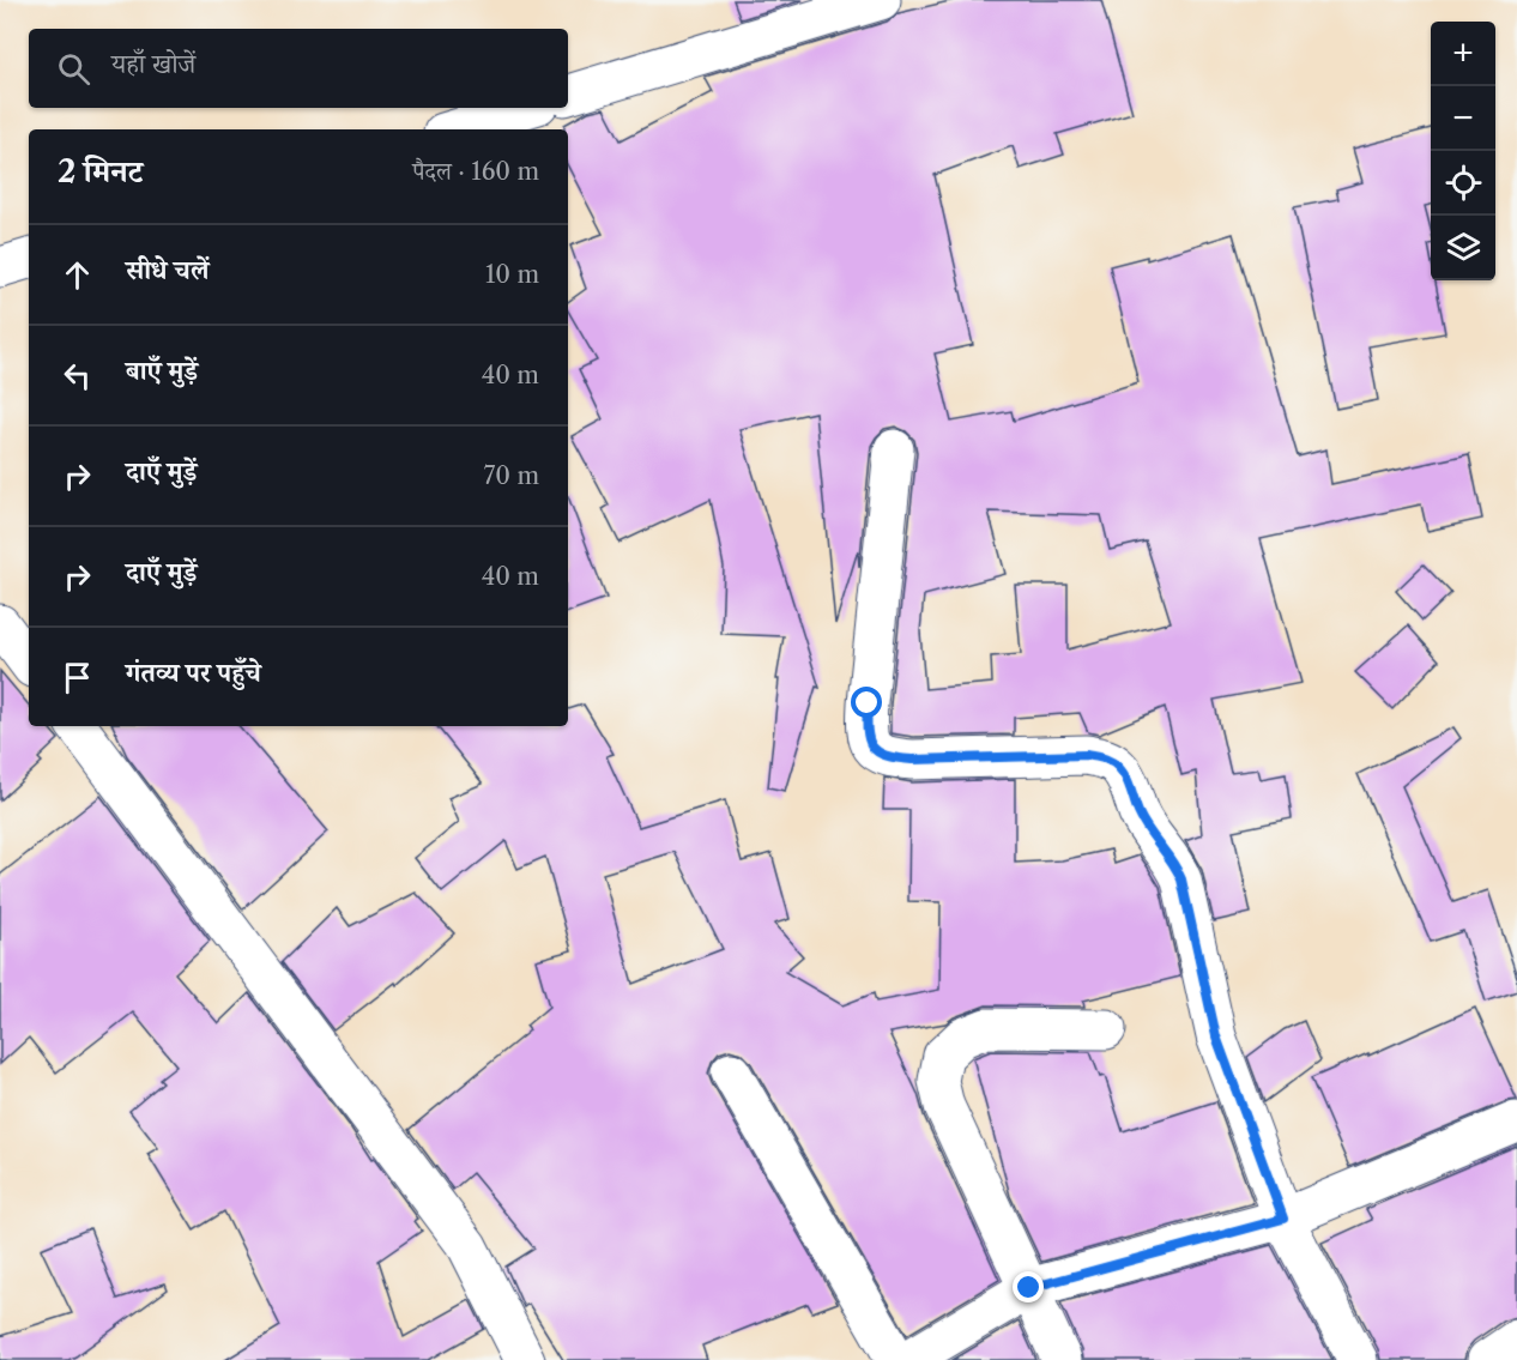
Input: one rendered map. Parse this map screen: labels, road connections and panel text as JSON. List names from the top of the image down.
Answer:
{
  "page": {
    "map_buttons": ["+", "−"],
    "search": "यहाँ खोजें",
    "heading": ["2 मिनट", "पैदल · 160 m"],
    "list": [
      ["सीधे चलें", "10 m"],
      ["बाएँ मुड़ें", "40 m"],
      ["दाएँ मुड़ें", "70 m"],
      ["दाएँ मुड़ें", "40 m"],
      "गंतव्य पर पहुँचे"
    ]
  }
}
